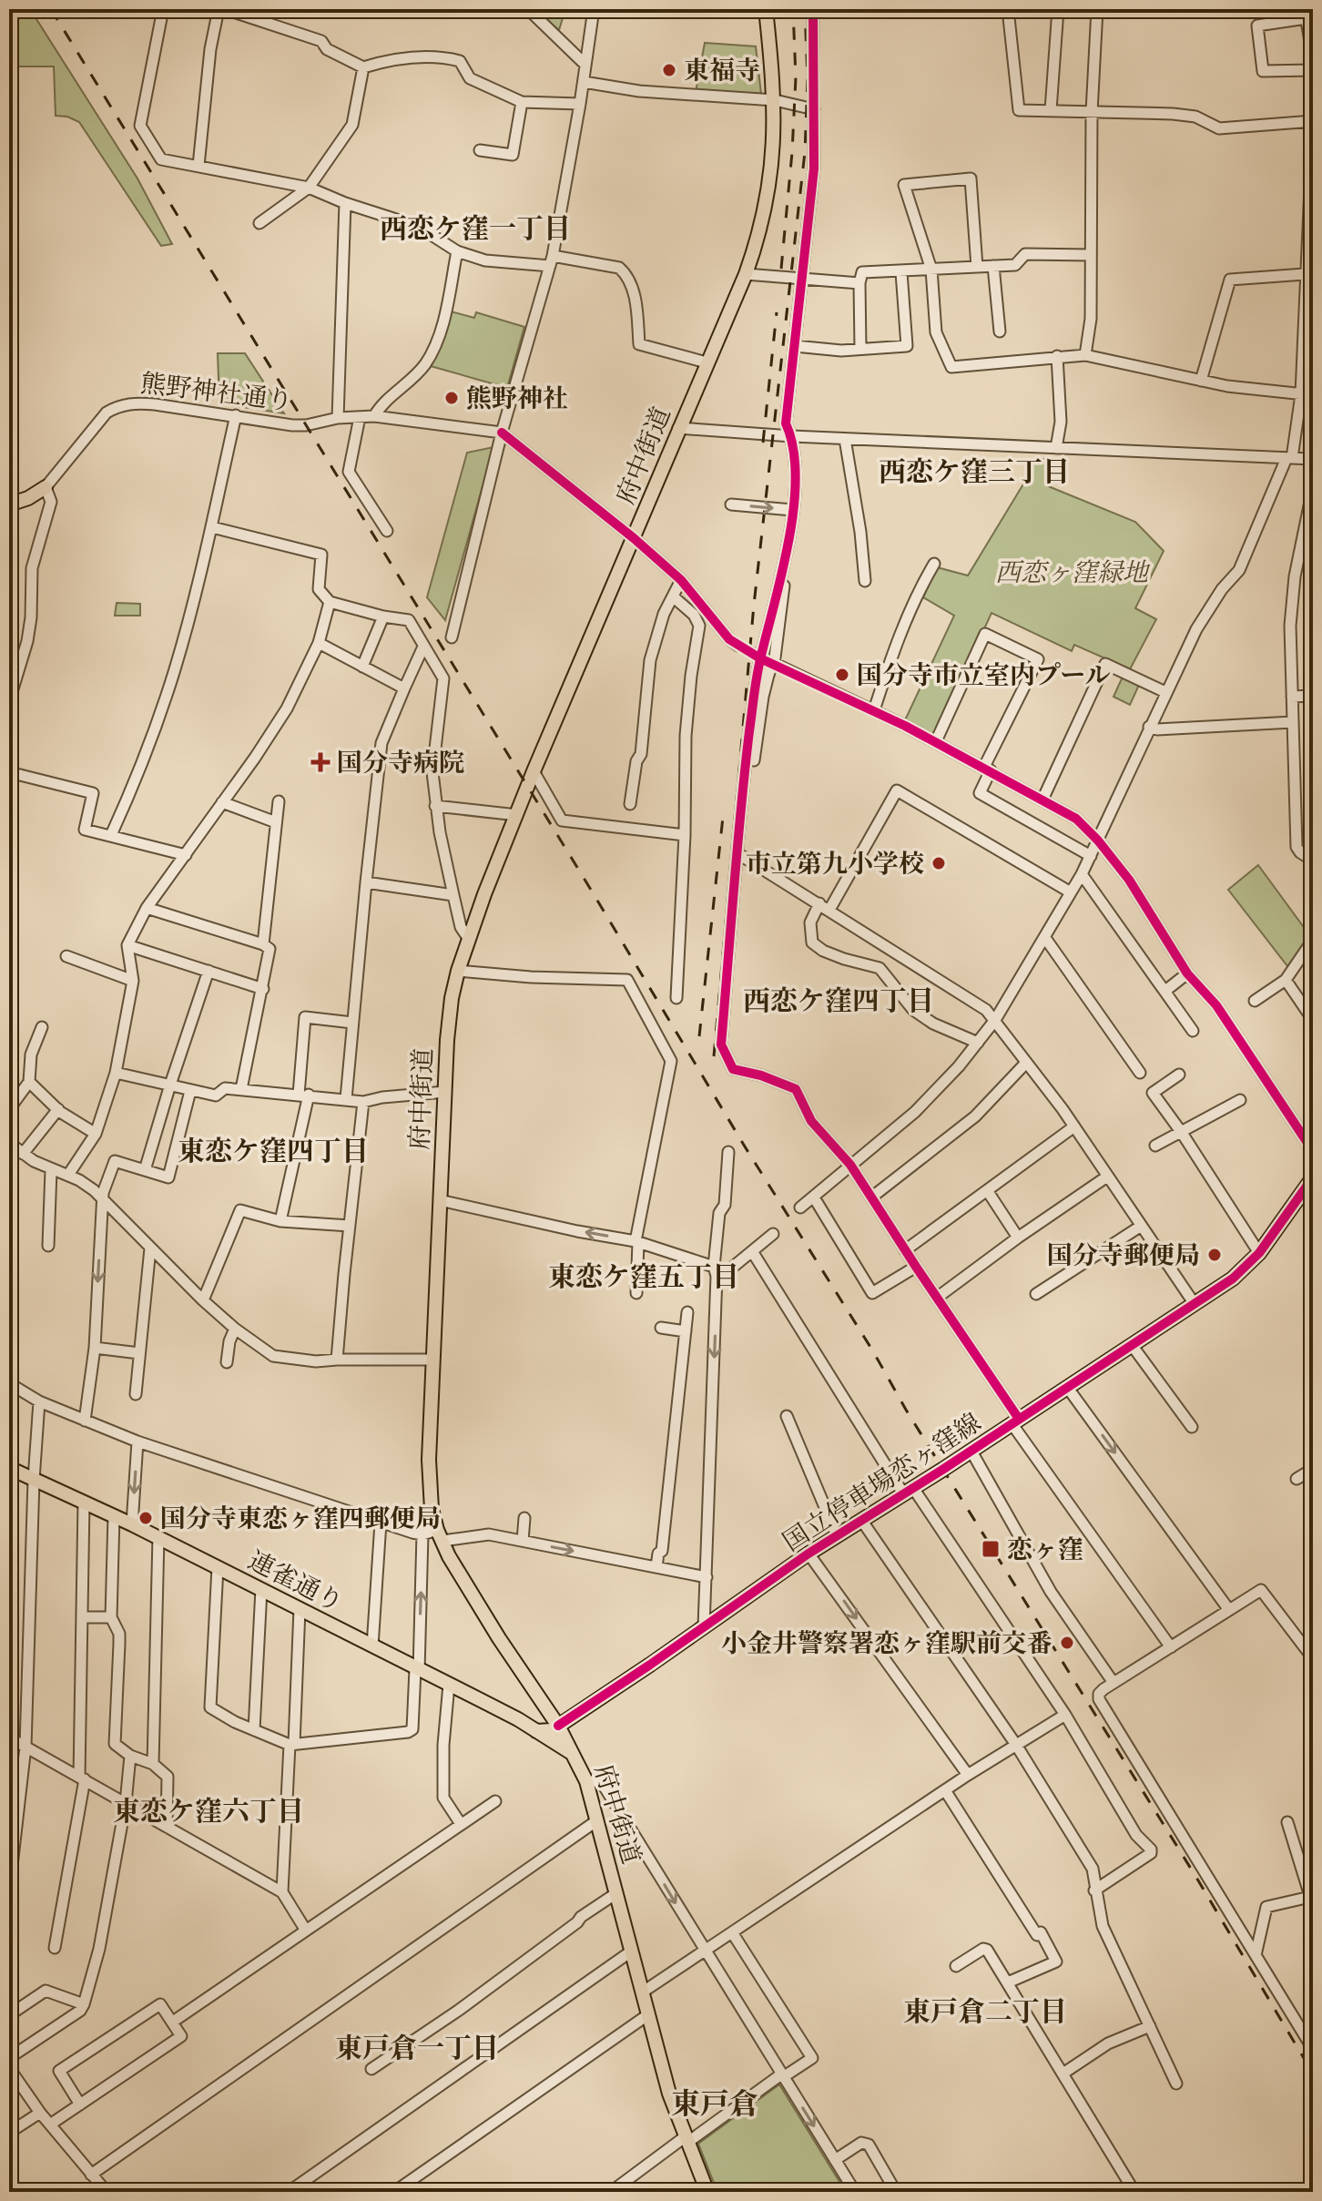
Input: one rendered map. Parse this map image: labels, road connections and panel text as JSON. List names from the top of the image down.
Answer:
{
  "streets": {
    "main road": [
      "熊野神社通り",
      "府中街道",
      "国立停車場恋ヶ窪線",
      "連雀通り"
    ]
  },
  "crossings": [
    ["府中街道", "国立停車場恋ヶ窪線"],
    ["府中街道", "連雀通り"]
  ],
  "districts": [
    "西恋ケ窪一丁目",
    "西恋ケ窪三丁目",
    "西恋ケ窪四丁目",
    "東恋ケ窪四丁目",
    "東恋ケ窪五丁目",
    "東恋ケ窪六丁目",
    "東戸倉二丁目",
    "東戸倉一丁目",
    "東戸倉"
  ],
  "parks": ["西恋ヶ窪緑地"],
  "places": {
    "other": [
      "東福寺",
      "熊野神社",
      "国分寺市立室内プール",
      "市立第九小学校",
      "国分寺郵便局",
      "国分寺東恋ヶ窪四郵便局",
      "小金井警察署恋ヶ窪駅前交番"
    ],
    "health": ["国分寺病院"],
    "transit": ["恋ヶ窪"]
  }
}
